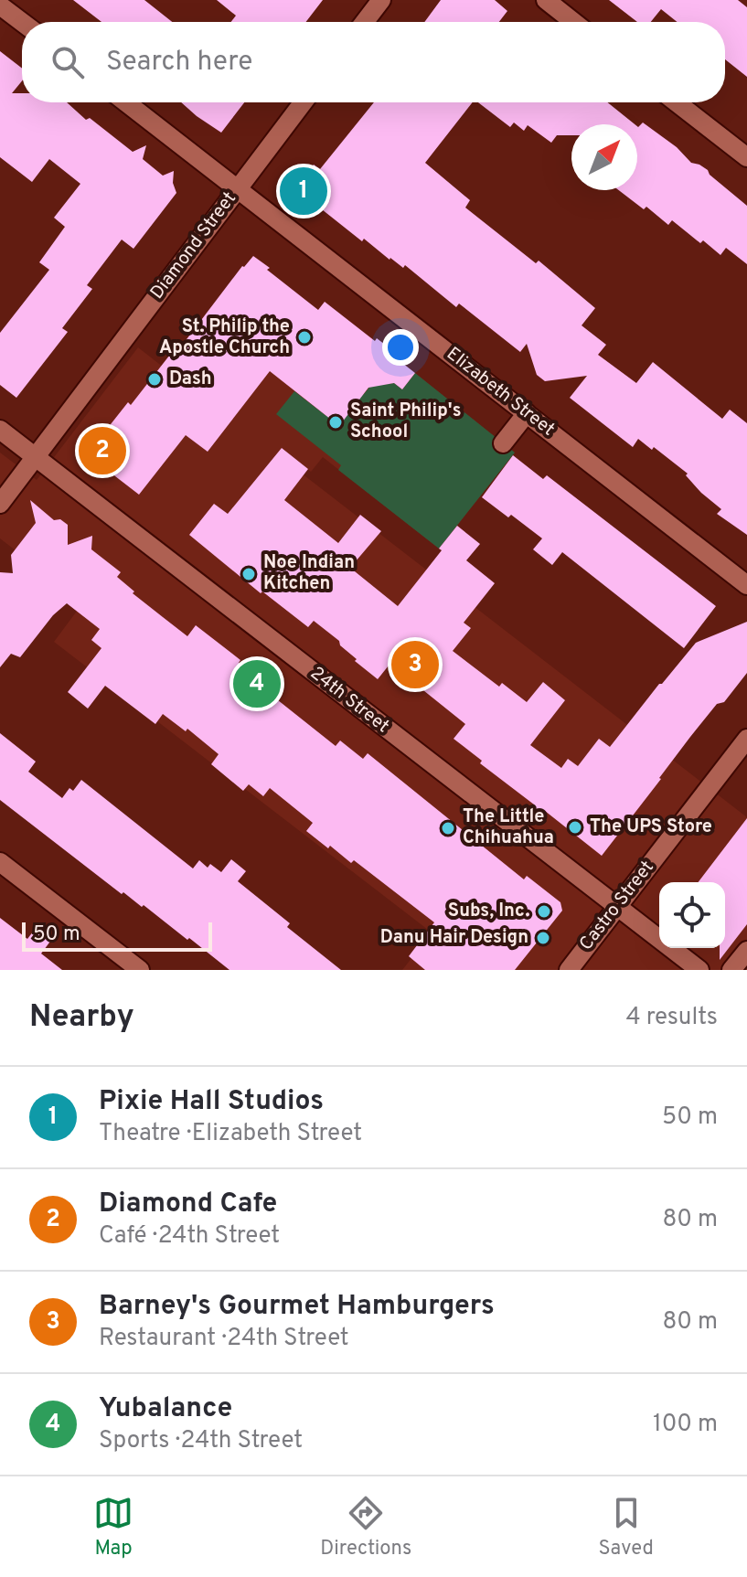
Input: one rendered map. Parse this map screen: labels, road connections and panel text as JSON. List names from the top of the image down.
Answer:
{
  "streets": {
    "street": [
      "Diamond Street",
      "Elizabeth Street",
      "24th Street",
      "Castro Street"
    ]
  },
  "crossings": [
    ["Diamond Street", "Elizabeth Street"],
    ["Diamond Street", "24th Street"],
    ["24th Street", "Castro Street"]
  ],
  "places": [
    "St. Philip the Apostle Church",
    "Dash",
    "Saint Philip's School",
    "Noe Indian Kitchen",
    "The UPS Store",
    "The Little Chihuahua",
    "Subs, Inc.",
    "Danu Hair Design"
  ],
  "scale_bar": "50 m",
  "north": "top right",
  "page": {
    "search": "Search here",
    "pins": [
      "1",
      "2",
      "3",
      "4"
    ],
    "scale": "50 m",
    "heading": ["Nearby", "4 results"],
    "list": [
      {
        "mark": "1",
        "name": "Pixie Hall Studios",
        "note": "Theatre · Elizabeth Street",
        "value": "50 m"
      },
      {
        "mark": "2",
        "name": "Diamond Cafe",
        "note": "Café · 24th Street",
        "value": "80 m"
      },
      {
        "mark": "3",
        "name": "Barney's Gourmet Hamburgers",
        "note": "Restaurant · 24th Street",
        "value": "80 m"
      },
      {
        "mark": "4",
        "name": "Yubalance",
        "note": "Sports · 24th Street",
        "value": "100 m"
      }
    ],
    "nav": ["Map", "Directions", "Saved"]
  }
}
